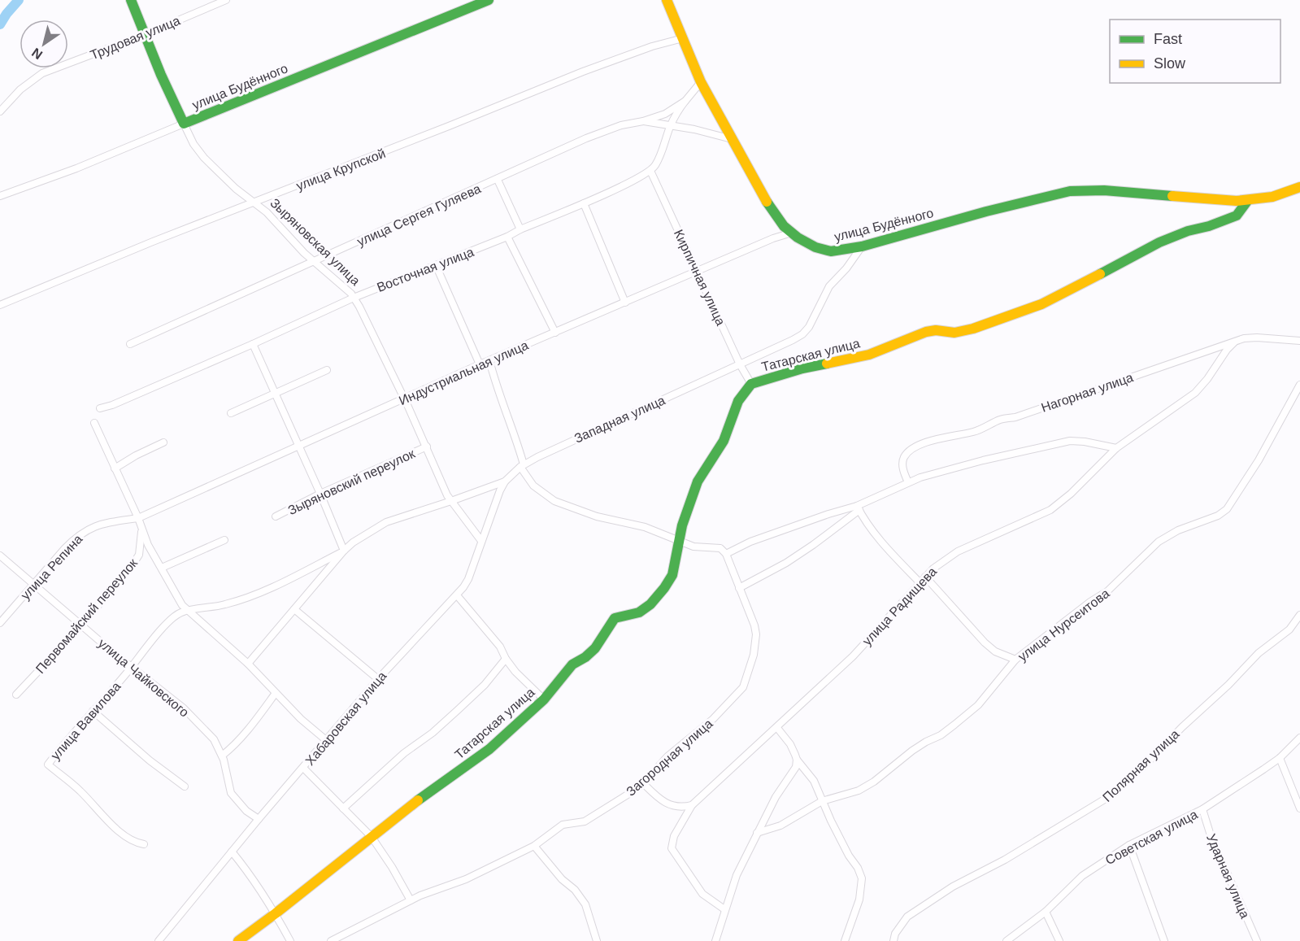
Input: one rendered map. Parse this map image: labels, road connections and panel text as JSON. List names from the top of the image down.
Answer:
{
  "streets": {
    "street": [
      "Трудовая улица",
      "улица Будённого",
      "улица Крупской",
      "улица Сергея Гуляева",
      "Зыряновская улица",
      "Восточная улица",
      "Кирпичная улица",
      "Татарская улица",
      "Индустриальная улица",
      "Нагорная улица",
      "Западная улица",
      "Зыряновский переулок",
      "улица Репина",
      "улица Радищева",
      "Первомайский переулок",
      "улица Нурсеитова",
      "улица Чайковского",
      "Хабаровская улица",
      "улица Вавилова",
      "Загородная улица",
      "Полярная улица",
      "Советская улица",
      "Ударная улица"
    ]
  },
  "crossings": [
    ["Трудовая улица", "Зыряновская улица"],
    ["улица Будённого", "улица Крупской"],
    ["улица Будённого", "улица Сергея Гуляева"],
    ["улица Будённого", "Зыряновская улица"],
    ["улица Будённого", "Татарская улица"],
    ["улица Будённого", "Индустриальная улица"],
    ["улица Будённого", "Западная улица"],
    ["улица Крупской", "Зыряновская улица"],
    ["улица Сергея Гуляева", "Зыряновская улица"],
    ["Зыряновская улица", "Восточная улица"],
    ["Зыряновская улица", "Индустриальная улица"],
    ["Зыряновская улица", "Западная улица"],
    ["Зыряновская улица", "Зыряновский переулок"],
    ["Зыряновская улица", "Хабаровская улица"],
    ["Восточная улица", "Кирпичная улица"],
    ["Кирпичная улица", "Татарская улица"],
    ["Кирпичная улица", "Индустриальная улица"],
    ["Кирпичная улица", "Западная улица"],
    ["Индустриальная улица", "улица Репина"],
    ["Нагорная улица", "улица Радищева"],
    ["Западная улица", "Хабаровская улица"],
    ["Западная улица", "улица Вавилова"],
    ["улица Репина", "улица Чайковского"],
    ["Первомайский переулок", "улица Чайковского"],
    ["улица Чайковского", "Хабаровская улица"],
    ["улица Чайковского", "улица Вавилова"],
    ["Советская улица", "Ударная улица"]
  ],
  "legend": ["Fast", "Slow"],
  "north": "bottom left"
}
